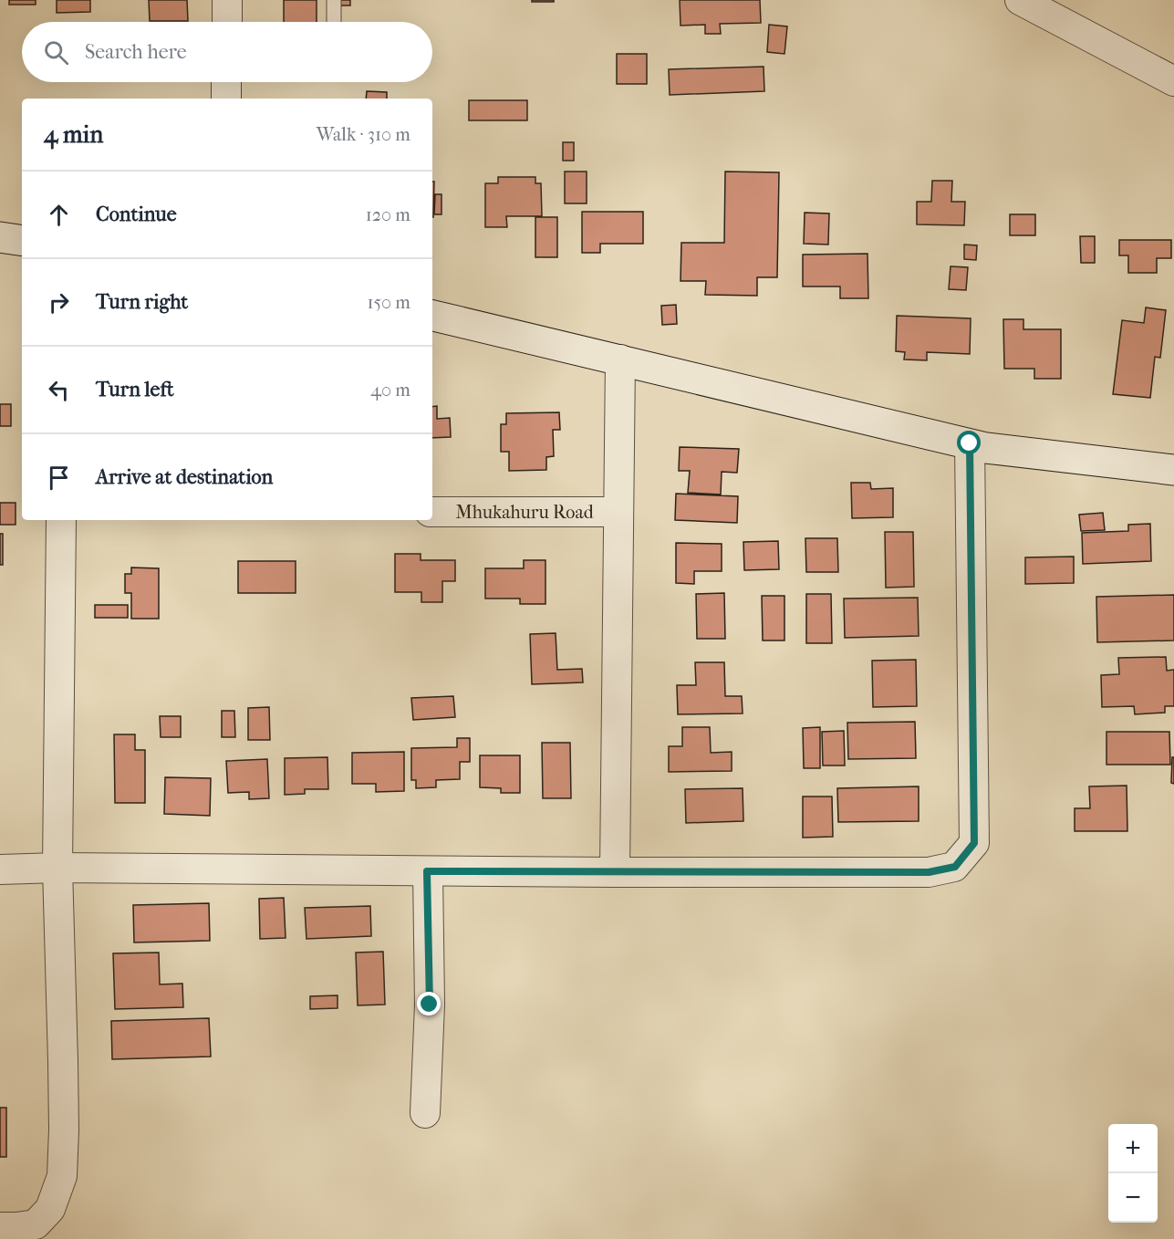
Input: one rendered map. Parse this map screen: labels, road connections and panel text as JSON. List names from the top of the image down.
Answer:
{
  "streets": {
    "street": ["Mhukahuru Road"]
  },
  "page": {
    "search": "Search here",
    "heading": ["4 min", "Walk · 310 m"],
    "list": [
      ["Continue", "120 m"],
      ["Turn right", "150 m"],
      ["Turn left", "40 m"],
      "Arrive at destination"
    ],
    "map_buttons": ["+", "−"]
  }
}
